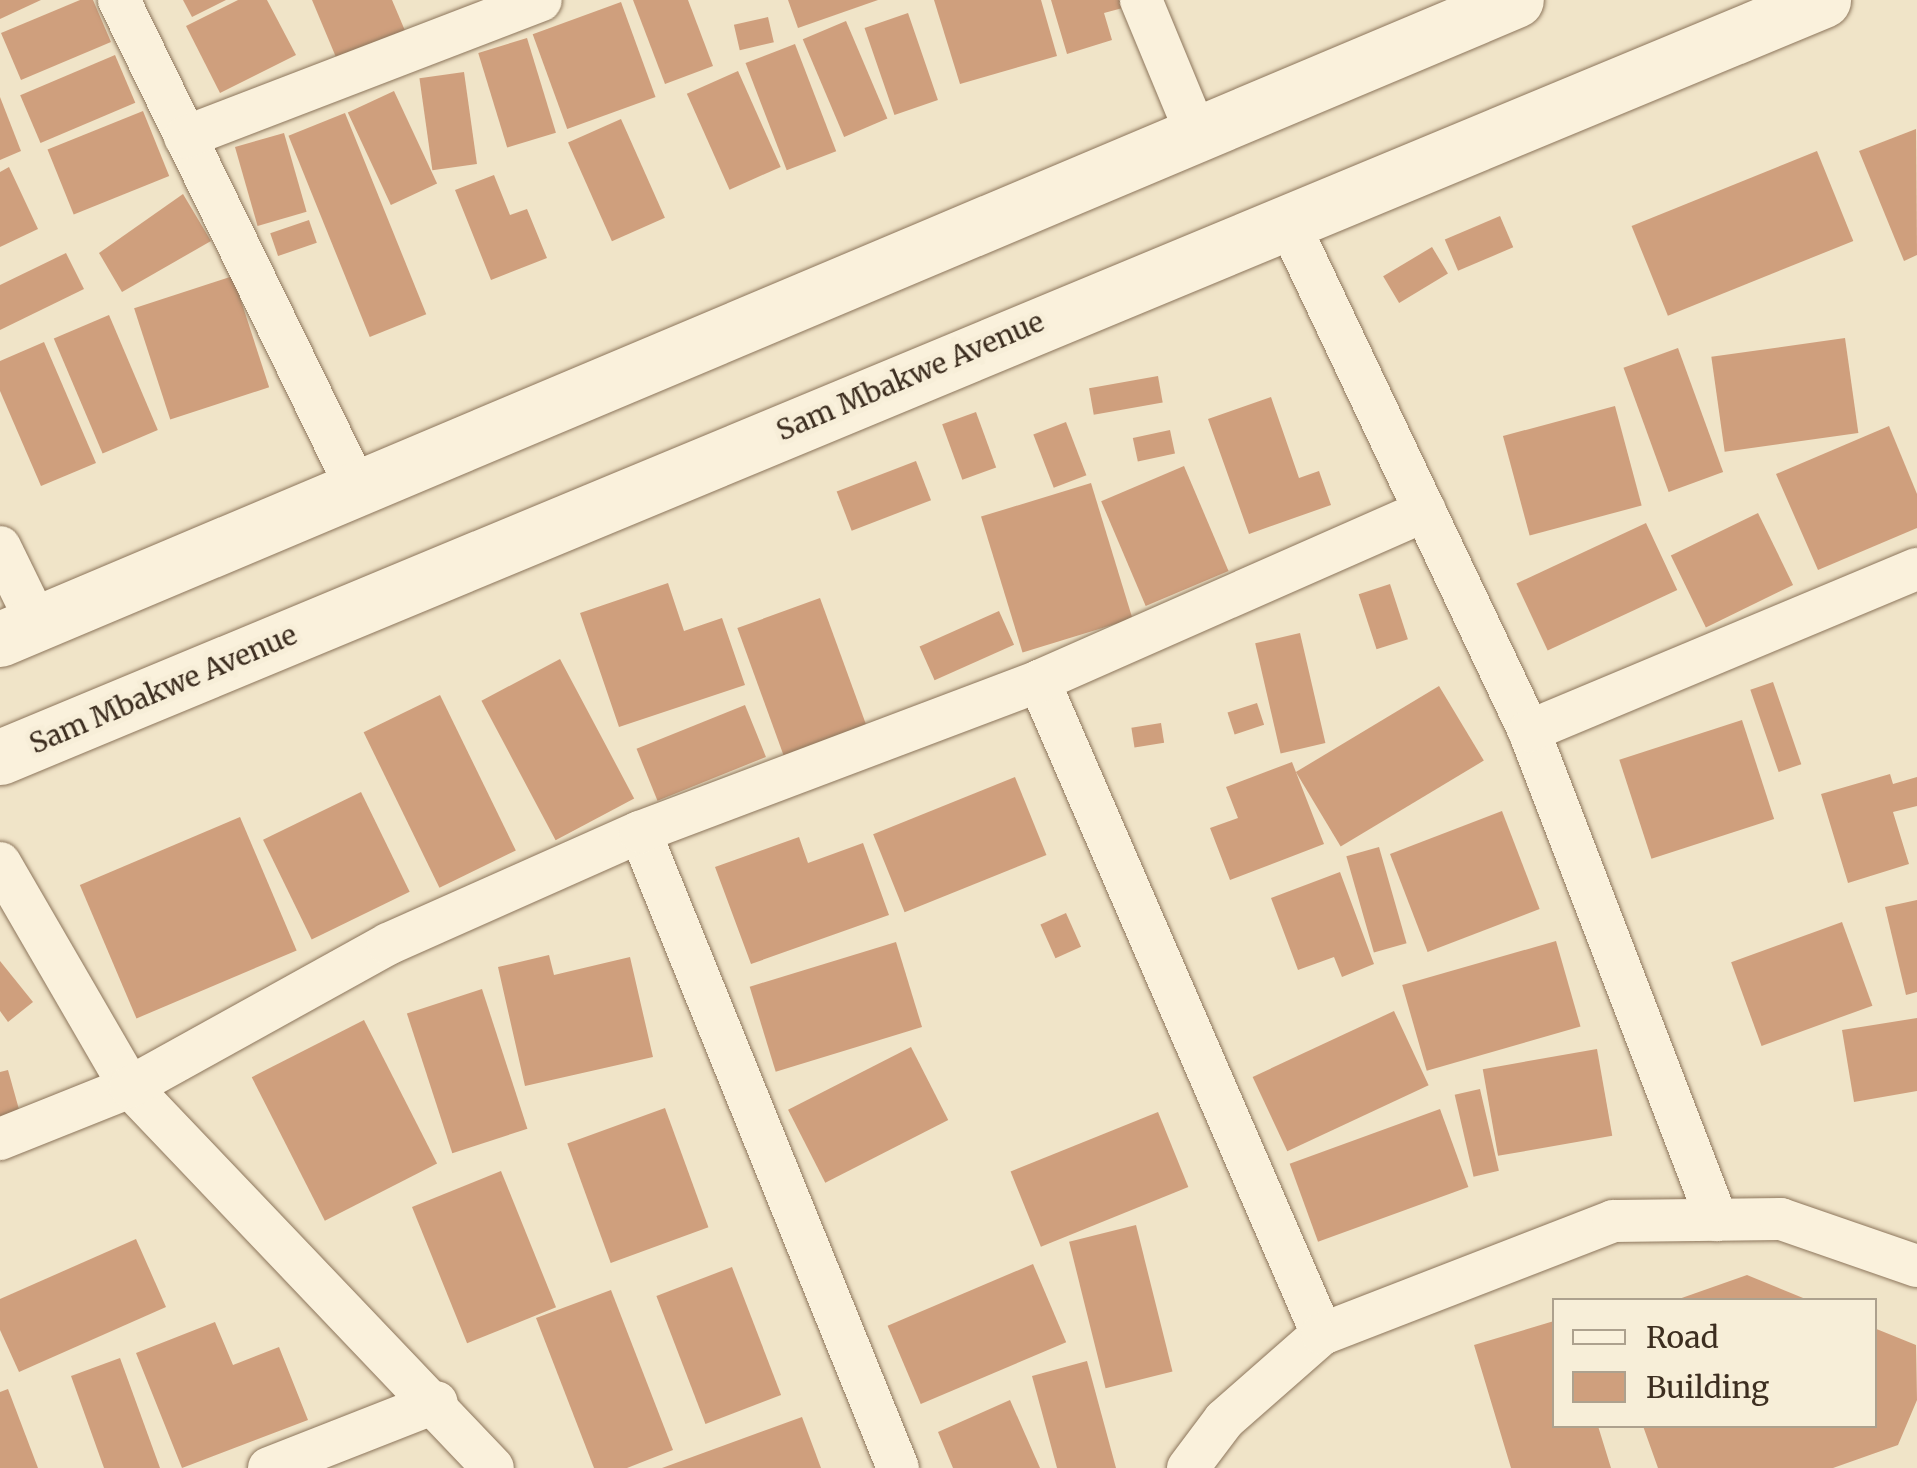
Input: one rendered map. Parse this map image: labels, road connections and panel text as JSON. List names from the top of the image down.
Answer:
{
  "streets": {
    "main road": ["Sam Mbakwe Avenue"]
  },
  "legend": ["Road", "Building"]
}
